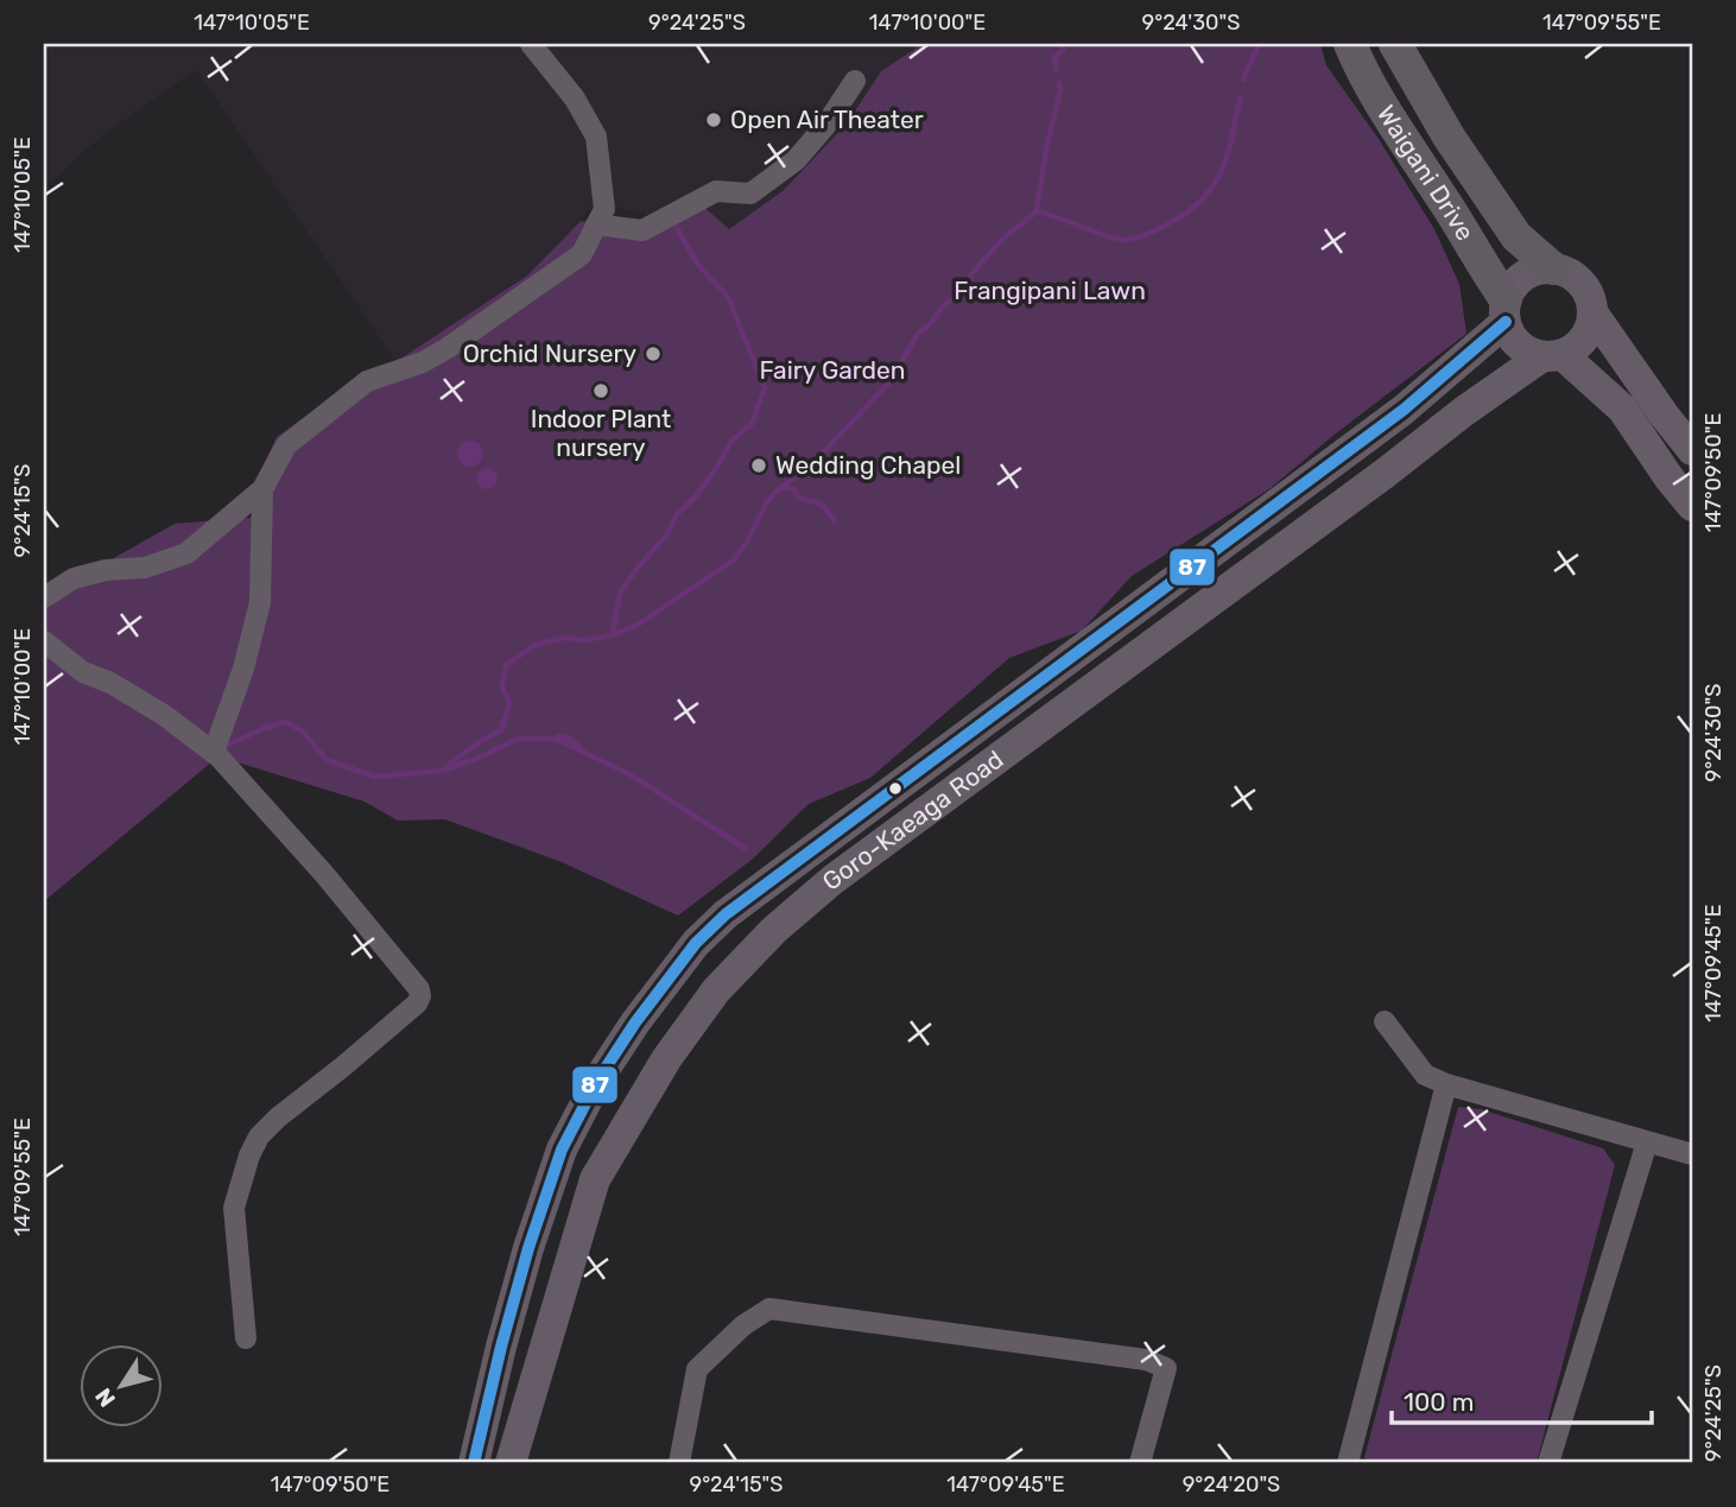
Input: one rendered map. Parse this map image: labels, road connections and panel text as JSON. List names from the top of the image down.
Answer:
{
  "streets": {
    "highway": ["Waigani Drive"],
    "main road": ["Goro-Kaeaga Road"]
  },
  "crossings": [
    ["Waigani Drive", "Goro-Kaeaga Road"]
  ],
  "parks": ["Frangipani Lawn", "Fairy Garden"],
  "places": [
    "Open Air Theater",
    "Orchid Nursery",
    "Indoor Plant nursery",
    "Wedding Chapel"
  ],
  "lines": ["transit line 87"],
  "scale_bar": "100 m",
  "north": "bottom left",
  "coordinates": [
    "147°10'05\"E",
    "9°24'25\"S",
    "147°10'00\"E",
    "9°24'30\"S",
    "147°09'55\"E",
    "147°09'50\"E",
    "9°24'15\"S",
    "147°09'45\"E",
    "9°24'20\"S"
  ]
}
